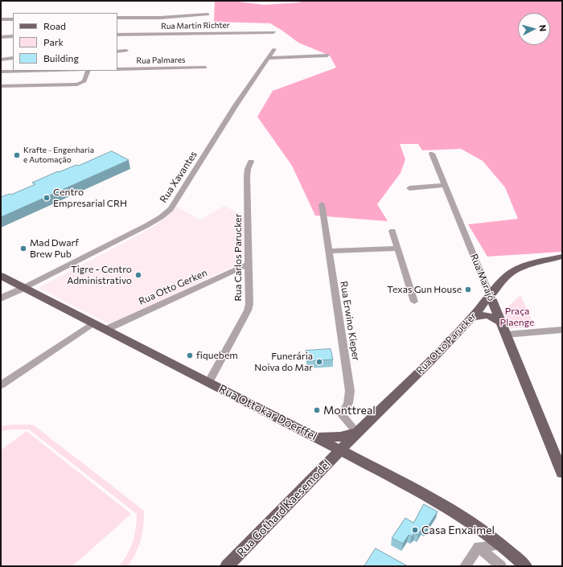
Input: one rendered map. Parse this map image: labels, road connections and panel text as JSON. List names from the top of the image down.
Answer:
{
  "streets": {
    "main road": [
      "Rua Marajó",
      "Rua Otto Parucker",
      "Rua Ottokar Doerffel",
      "Rua Gothard Kaesemodel"
    ],
    "street": [
      "Rua Martin Richter",
      "Rua Palmares",
      "Rua Xavantes",
      "Rua Carlos Parucker",
      "Rua Otto Gerken",
      "Rua Erwino Kieper"
    ]
  },
  "crossings": [
    ["Rua Xavantes", "Rua Ottokar Doerffel"],
    ["Rua Carlos Parucker", "Rua Otto Gerken"],
    ["Rua Carlos Parucker", "Rua Ottokar Doerffel"],
    ["Rua Marajó", "Rua Otto Parucker"],
    ["Rua Otto Gerken", "Rua Ottokar Doerffel"],
    ["Rua Erwino Kieper", "Rua Otto Parucker"],
    ["Rua Otto Parucker", "Rua Ottokar Doerffel"],
    ["Rua Otto Parucker", "Rua Gothard Kaesemodel"],
    ["Rua Ottokar Doerffel", "Rua Gothard Kaesemodel"]
  ],
  "parks": ["Praça Plaenge"],
  "places": [
    "Krafte - Engenharia e Automação",
    "Centro Empresarial CRH",
    "Mad Dwarf Brew Pub",
    "Tigre - Centro Administrativo",
    "Texas Gun House",
    "fiquebem",
    "Funerária Noiva do Mar",
    "Monttreal",
    "Casa Enxaimel"
  ],
  "legend": ["Road", "Park", "Building"],
  "north": "right"
}
